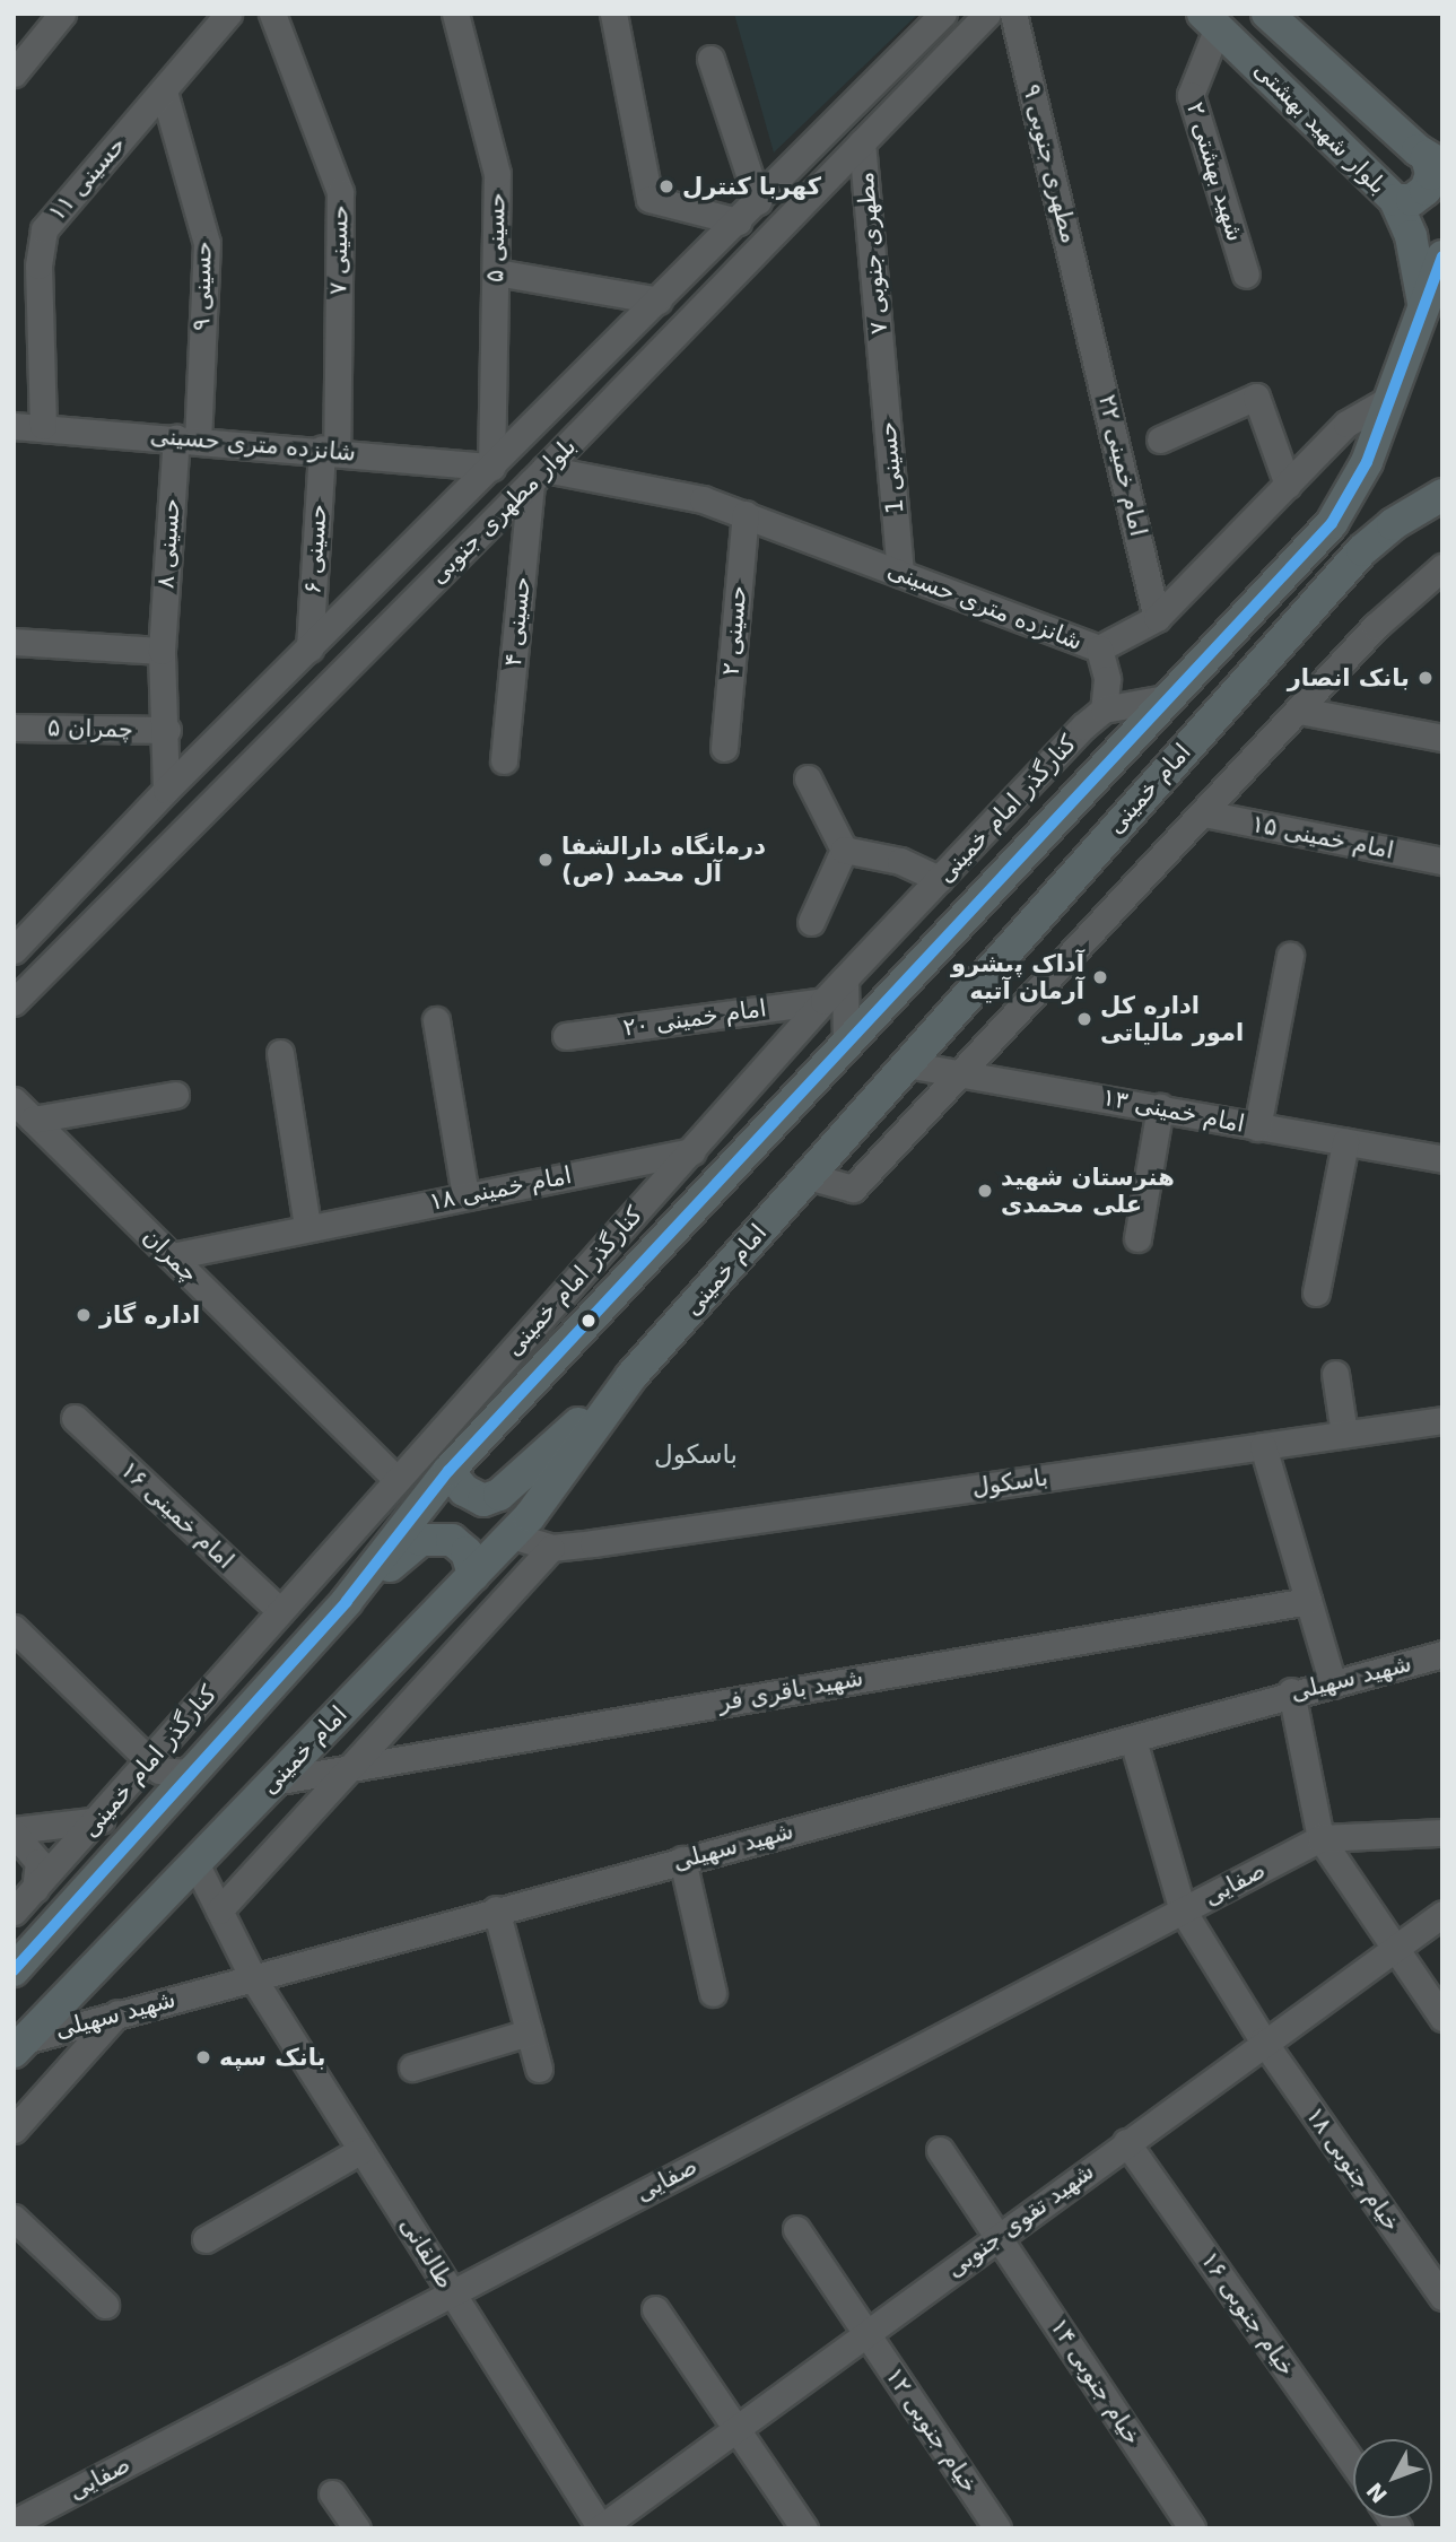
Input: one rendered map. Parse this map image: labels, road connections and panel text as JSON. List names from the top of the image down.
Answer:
{
  "streets": {
    "main road": ["بلوار شهید بهشتی", "امام خمینی"],
    "street": [
      "مطهری جنوبی ۹",
      "شهید بهشتی ۲",
      "حسینی ۱۱",
      "حسینی ۵",
      "حسینی ۷",
      "مطهری جنوبی ۷",
      "حسینی ۹",
      "شانزده متری حسینی",
      "امام خمینی ۲۲",
      "حسینی 1",
      "بلوار مطهری جنوبی",
      "حسینی ۸",
      "حسینی ۶",
      "حسینی ۴",
      "حسینی ۲",
      "چمران ۵",
      "کنارگذر امام خمینی",
      "امام خمینی ۱۵",
      "امام خمینی ۲۰",
      "امام خمینی ۱۳",
      "امام خمینی ۱۸",
      "چمران",
      "باسکول",
      "امام خمینی ۱۶",
      "شهید سهیلی",
      "شهید باقری فر",
      "صفایی",
      "خیام جنوبی ۱۸",
      "شهید تقوی جنوبی",
      "طالقانی",
      "خیام جنوبی ۱۶",
      "خیام جنوبی ۱۴",
      "خیام جنوبی ۱۲"
    ]
  },
  "crossings": [
    ["بلوار شهید بهشتی", "شهید بهشتی ۲"],
    ["بلوار شهید بهشتی", "امام خمینی"],
    ["مطهری جنوبی ۹", "امام خمینی ۲۲"],
    ["حسینی ۱۱", "حسینی ۹"],
    ["حسینی ۱۱", "شانزده متری حسینی"],
    ["حسینی ۵", "شانزده متری حسینی"],
    ["حسینی ۵", "بلوار مطهری جنوبی"],
    ["حسینی ۷", "شانزده متری حسینی"],
    ["حسینی ۷", "حسینی ۶"],
    ["مطهری جنوبی ۷", "حسینی 1"],
    ["مطهری جنوبی ۷", "بلوار مطهری جنوبی"],
    ["حسینی ۹", "شانزده متری حسینی"],
    ["حسینی ۹", "حسینی ۸"],
    ["شانزده متری حسینی", "امام خمینی ۲۲"],
    ["شانزده متری حسینی", "حسینی 1"],
    ["شانزده متری حسینی", "بلوار مطهری جنوبی"],
    ["شانزده متری حسینی", "حسینی ۸"],
    ["شانزده متری حسینی", "حسینی ۶"],
    ["شانزده متری حسینی", "حسینی ۴"],
    ["شانزده متری حسینی", "حسینی ۲"],
    ["شانزده متری حسینی", "امام خمینی"],
    ["بلوار مطهری جنوبی", "حسینی ۸"],
    ["بلوار مطهری جنوبی", "حسینی ۶"],
    ["بلوار مطهری جنوبی", "حسینی ۴"],
    ["حسینی ۸", "چمران ۵"],
    ["امام خمینی", "امام خمینی ۱۳"],
    ["امام خمینی", "باسکول"],
    ["امام خمینی", "شهید سهیلی"],
    ["امام خمینی", "شهید باقری فر"],
    ["امام خمینی", "طالقانی"],
    ["کنارگذر امام خمینی", "امام خمینی ۲۰"],
    ["کنارگذر امام خمینی", "امام خمینی ۱۸"],
    ["کنارگذر امام خمینی", "چمران"],
    ["کنارگذر امام خمینی", "امام خمینی ۱۶"],
    ["امام خمینی ۱۸", "چمران"],
    ["شهید سهیلی", "خیام جنوبی ۱۸"],
    ["شهید سهیلی", "طالقانی"],
    ["صفایی", "خیام جنوبی ۱۸"],
    ["صفایی", "طالقانی"],
    ["خیام جنوبی ۱۸", "شهید تقوی جنوبی"],
    ["شهید تقوی جنوبی", "طالقانی"],
    ["شهید تقوی جنوبی", "خیام جنوبی ۱۶"],
    ["شهید تقوی جنوبی", "خیام جنوبی ۱۴"],
    ["شهید تقوی جنوبی", "خیام جنوبی ۱۲"]
  ],
  "districts": ["باسکول"],
  "places": [
    "کهربا کنترل",
    "بانک انصار",
    "درمانگاه دارالشفا آل محمد (ص)",
    "آداک پیشرو آرمان آتیه",
    "اداره کل امور مالیاتی",
    "هنرستان شهید علی محمدی",
    "اداره گاز",
    "بانک سپه"
  ],
  "north": "bottom left"
}
